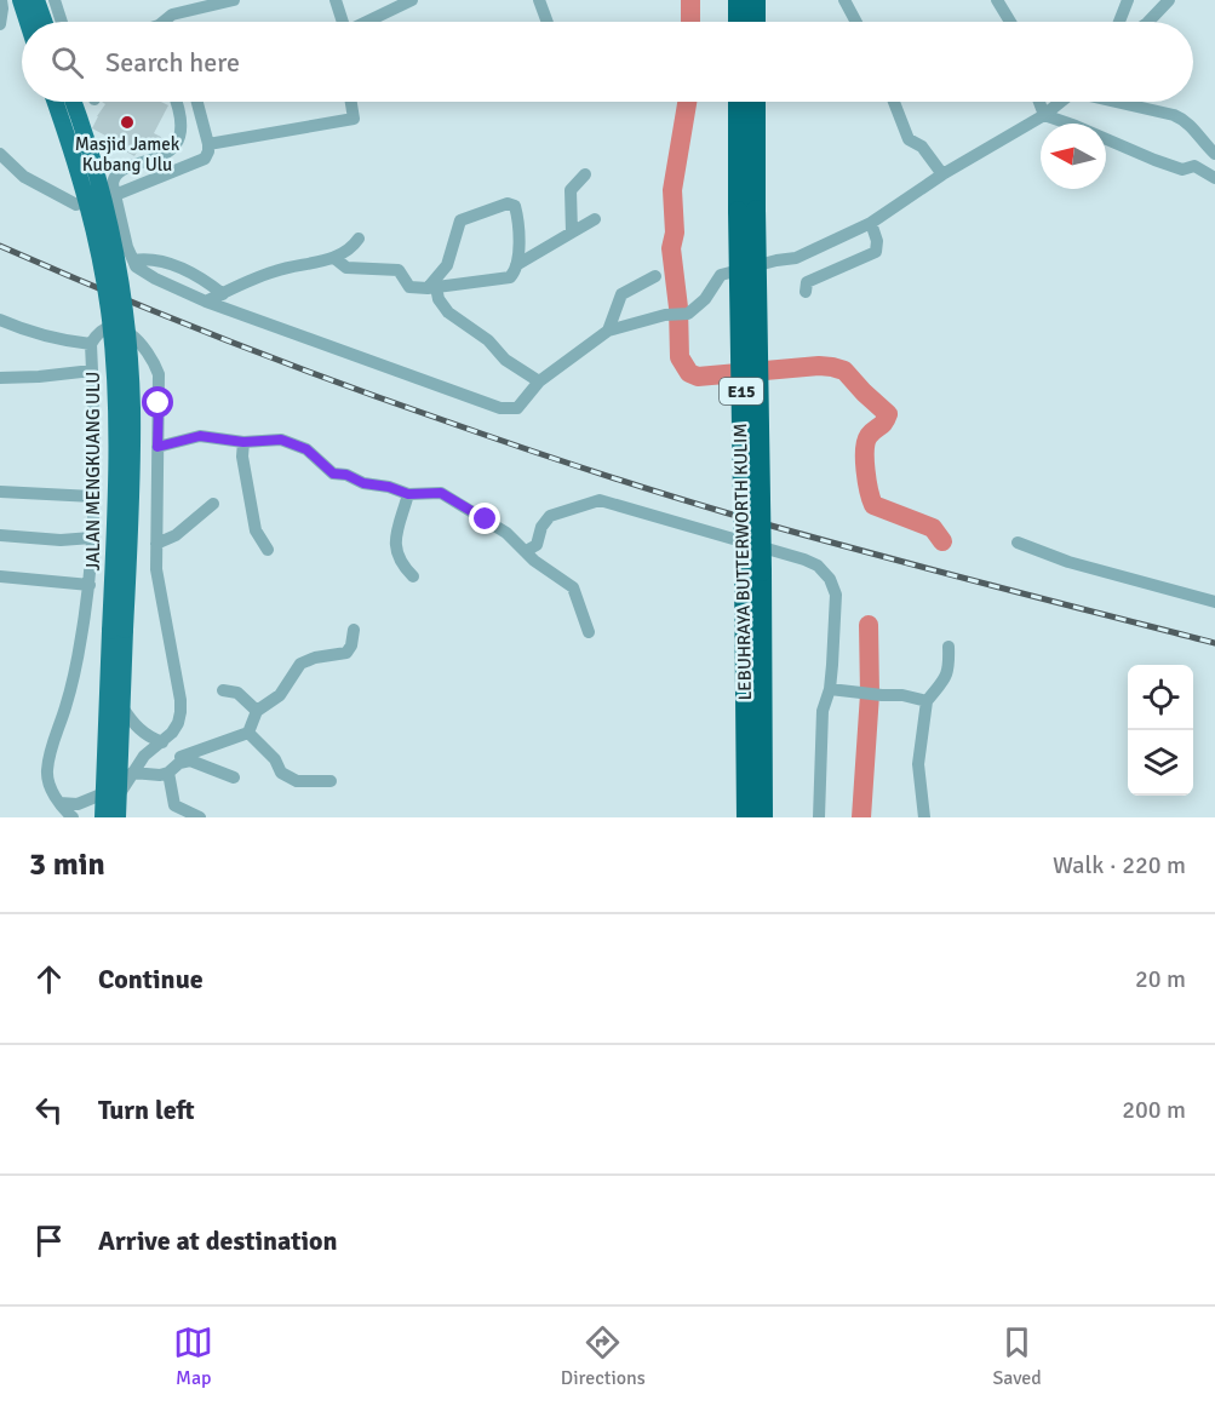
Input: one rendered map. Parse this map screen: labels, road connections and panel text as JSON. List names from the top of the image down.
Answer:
{
  "streets": {
    "highway": ["E15", "LEBUHRAYA BUTTERWORTH KULIM"],
    "main road": ["JALAN MENGKUANG ULU"]
  },
  "places": ["Masjid Jamek Kubang Ulu"],
  "north": "left",
  "page": {
    "search": "Search here",
    "heading": ["3 min", "Walk · 220 m"],
    "list": [
      ["Continue", "20 m"],
      ["Turn left", "200 m"],
      "Arrive at destination"
    ],
    "nav": ["Map", "Directions", "Saved"]
  }
}
